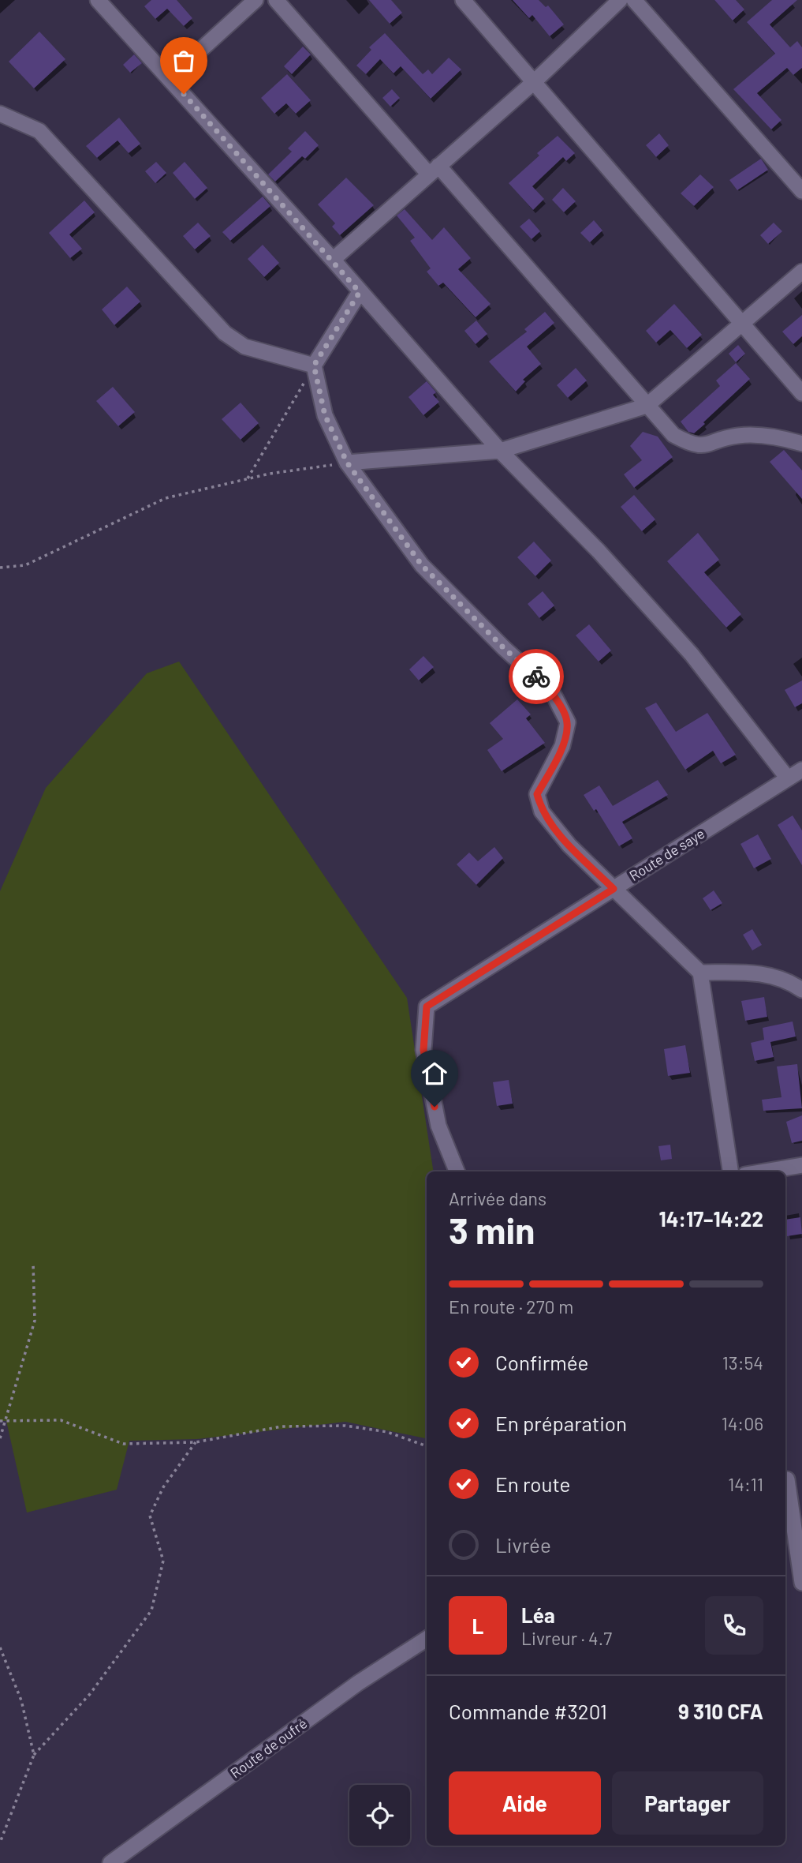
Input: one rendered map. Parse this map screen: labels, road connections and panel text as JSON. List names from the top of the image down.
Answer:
{
  "streets": {
    "street": ["Route de saye", "Route de oufré"]
  },
  "page": {
    "heading": ["3 min", "Arrivée dans", "14:17–14:22"],
    "panel": [
      "Léa",
      "Livreur · 4.7",
      "Commande #3201",
      "9 310 CFA"
    ],
    "bar": "En route · 270 m",
    "list": [
      ["Confirmée", "13:54"],
      ["En préparation", "14:06"],
      ["En route", "14:11"],
      "Livrée"
    ],
    "round": "L",
    "buttons": ["Aide", "Partager"]
  }
}
